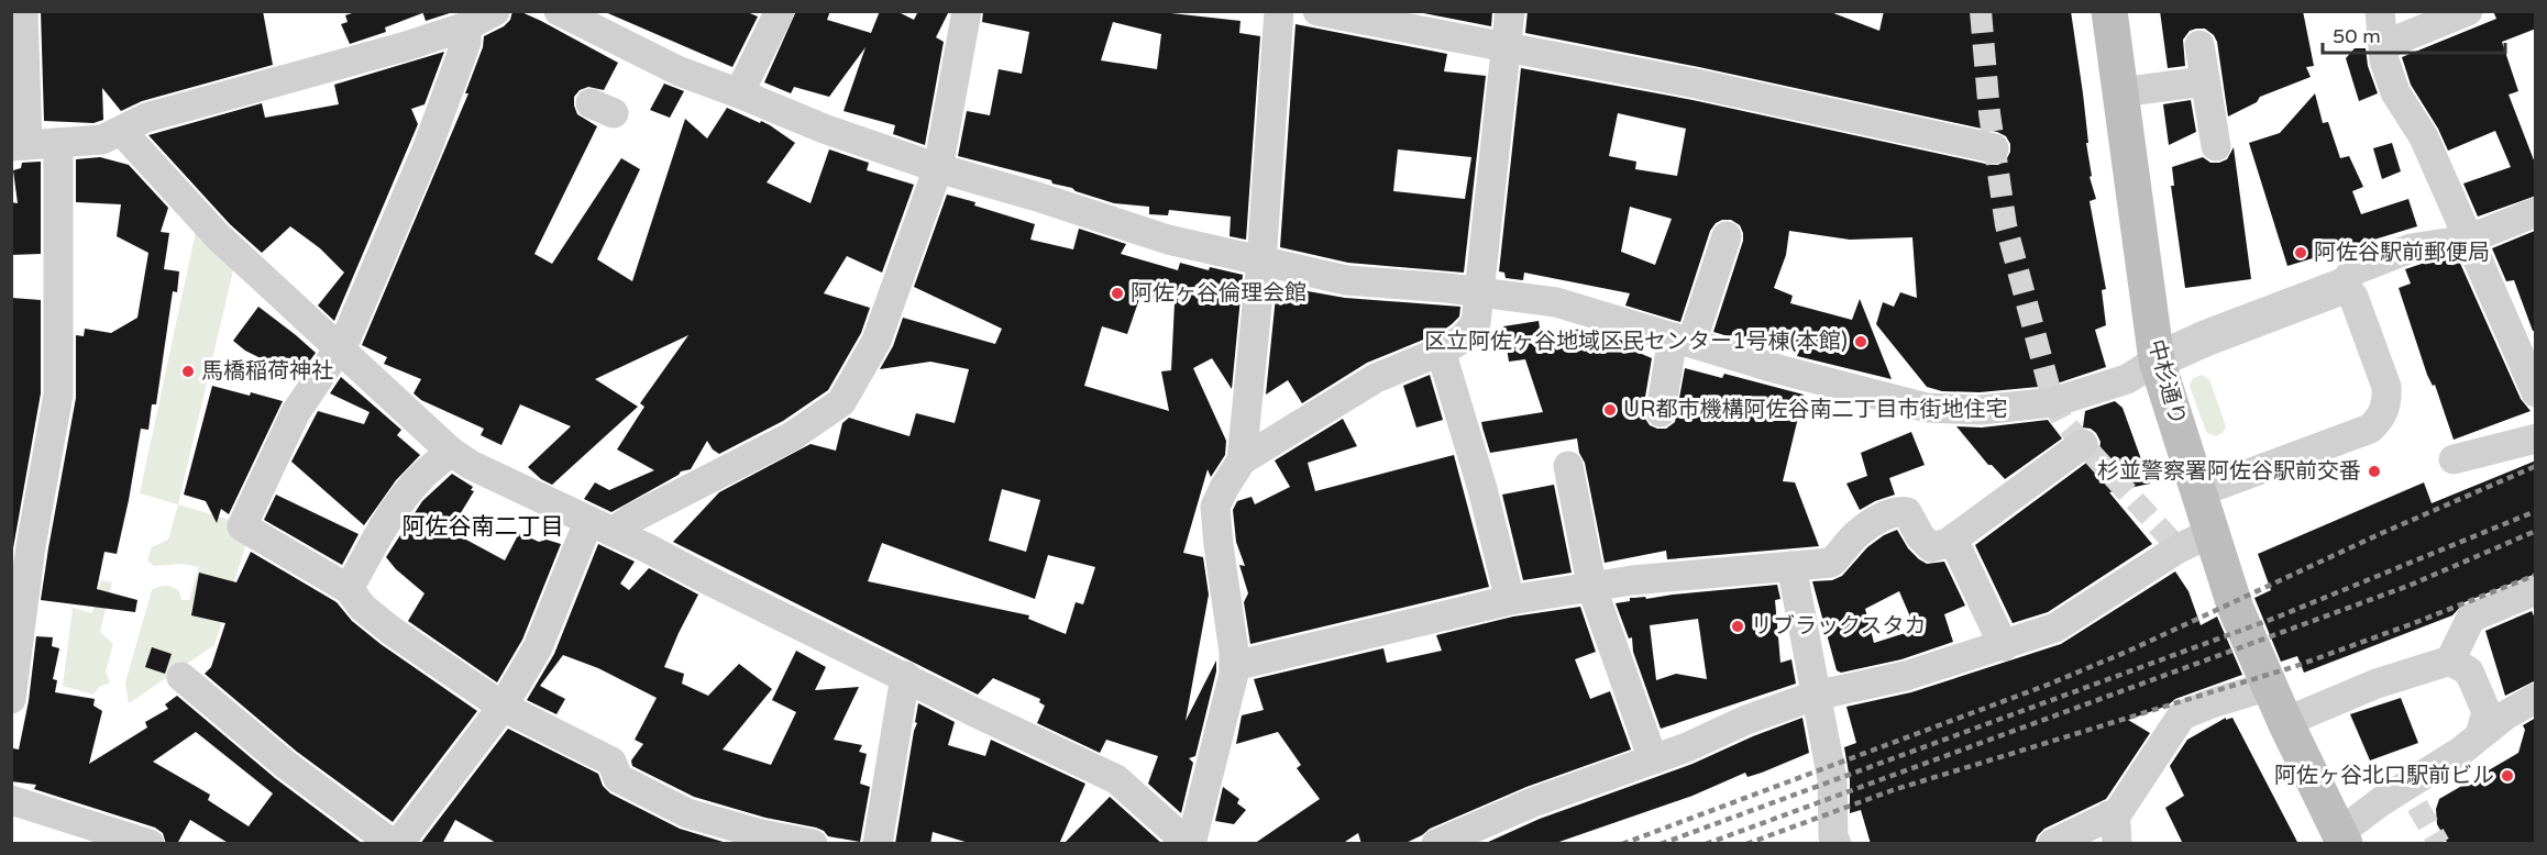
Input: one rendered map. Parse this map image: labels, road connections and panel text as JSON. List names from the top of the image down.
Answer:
{
  "streets": {
    "main road": ["中杉通り"]
  },
  "districts": ["阿佐谷南二丁目"],
  "places": [
    "阿佐谷駅前郵便局",
    "阿佐ヶ谷倫理会館",
    "区立阿佐ヶ谷地域区民センター1号棟(本館)",
    "馬橋稲荷神社",
    "UR都市機構阿佐谷南二丁目市街地住宅",
    "杉並警察署阿佐谷駅前交番",
    "リブラックスタカ",
    "阿佐ヶ谷北口駅前ビル"
  ],
  "scale_bar": "50 m"
}
